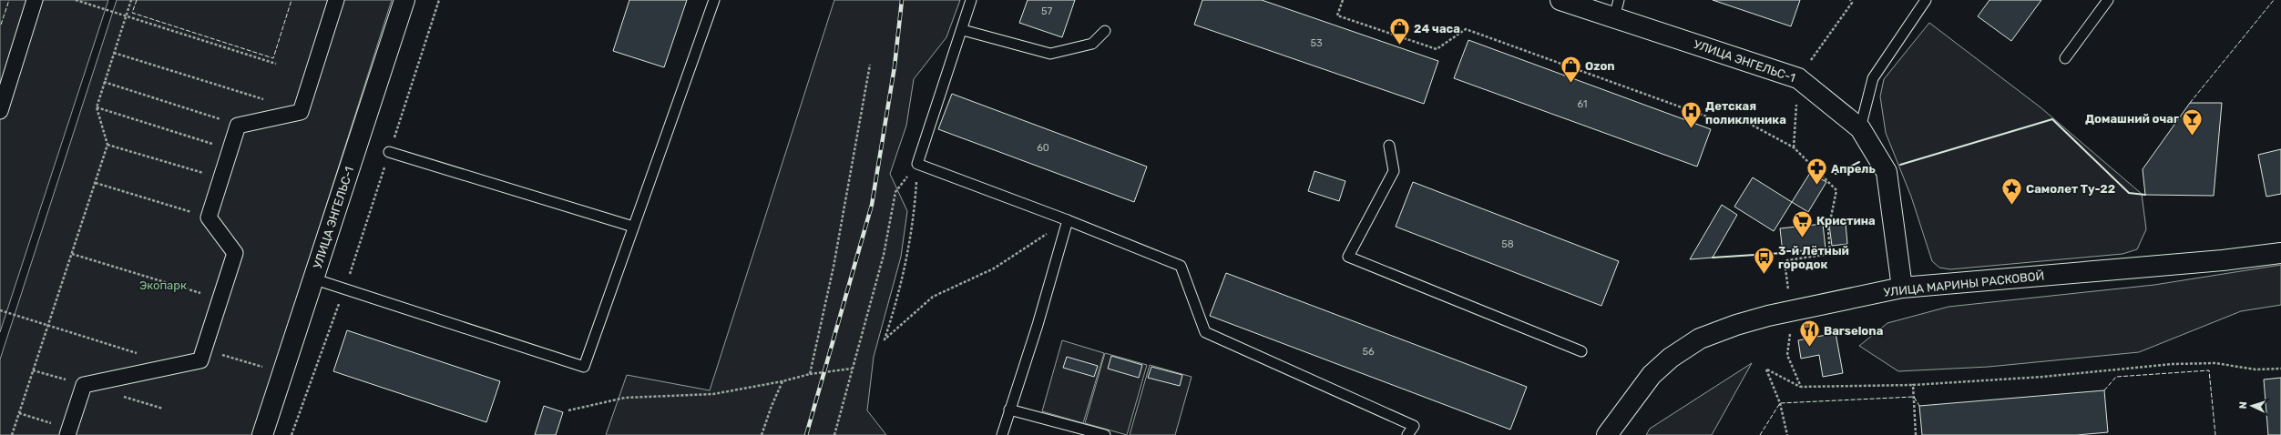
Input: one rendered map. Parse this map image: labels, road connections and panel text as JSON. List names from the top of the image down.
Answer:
{
  "streets": {
    "street": ["УЛИЦА ЭНГЕЛЬС-1", "УЛИЦА МАРИНЫ РАСКОВОЙ"]
  },
  "crossings": [
    ["УЛИЦА ЭНГЕЛЬС-1", "УЛИЦА МАРИНЫ РАСКОВОЙ"]
  ],
  "parks": ["Экопарк"],
  "places": {
    "shop": ["24 часа", "Ozon"],
    "hospital": ["Детская поликлиника"],
    "bar": ["Домашний очаг"],
    "pharmacy": ["Апрель"],
    "place": ["Самолет Ту-22"],
    "supermarket": ["Кристина"],
    "bus stop": ["3-й Лётный городок"],
    "restaurant": ["Barselona"]
  },
  "house_numbers": [
    "57",
    "53",
    "61",
    "60",
    "58",
    "56"
  ],
  "north": "left"
}
